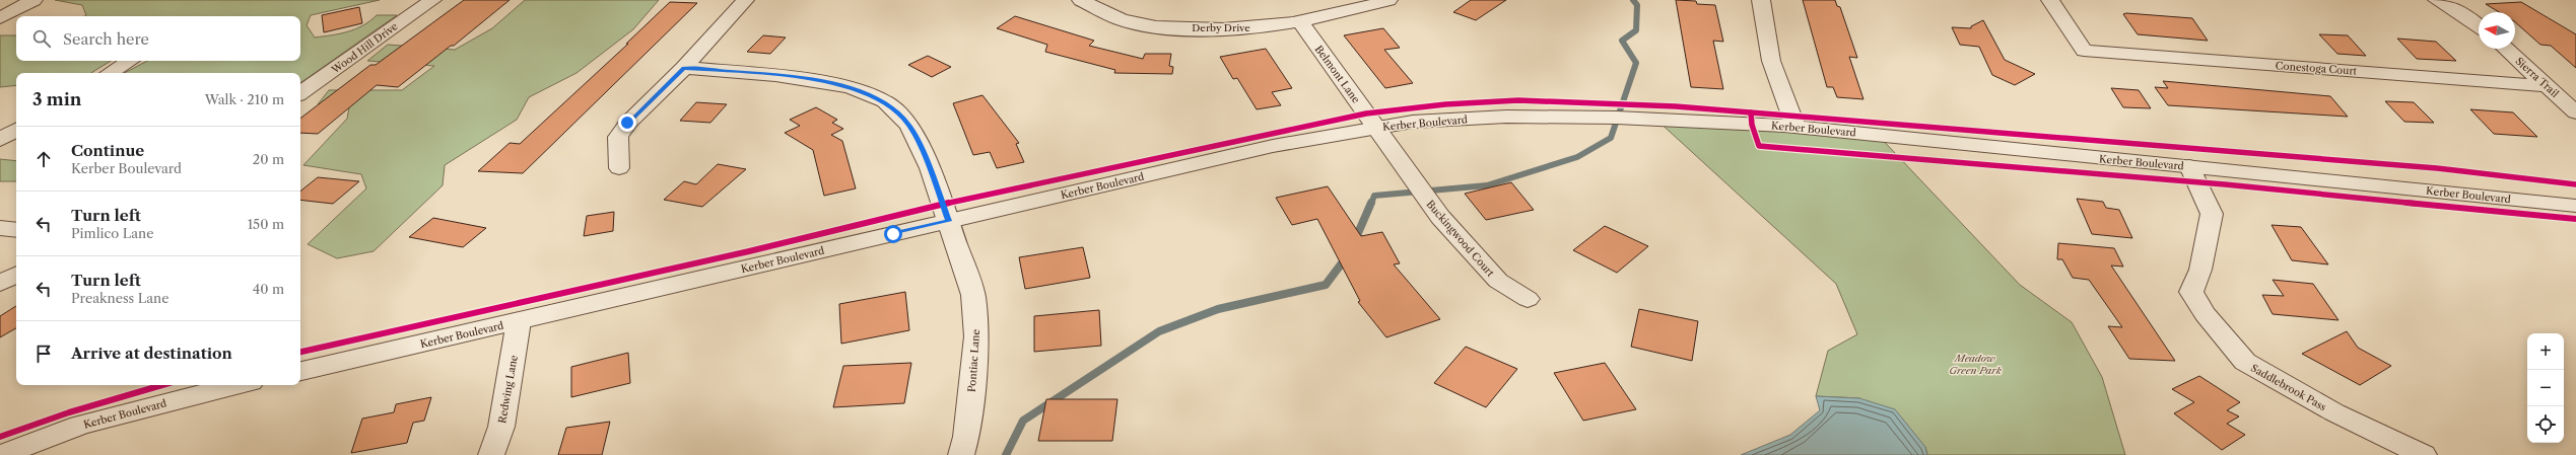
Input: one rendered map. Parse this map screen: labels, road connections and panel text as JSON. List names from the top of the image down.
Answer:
{
  "streets": {
    "street": [
      "Derby Drive",
      "Wood Hill Drive",
      "Conestoga Court",
      "Belmont Lane",
      "Sierra Trail",
      "Kerber Boulevard",
      "Buckingwood Court",
      "Pontiac Lane",
      "Saddlebrook Pass",
      "Redwing Lane"
    ]
  },
  "crossings": [
    ["Derby Drive", "Belmont Lane"],
    ["Conestoga Court", "Sierra Trail"],
    ["Belmont Lane", "Kerber Boulevard"],
    ["Belmont Lane", "Buckingwood Court"],
    ["Kerber Boulevard", "Buckingwood Court"],
    ["Kerber Boulevard", "Pontiac Lane"],
    ["Kerber Boulevard", "Saddlebrook Pass"],
    ["Kerber Boulevard", "Redwing Lane"]
  ],
  "parks": ["Meadow Green Park"],
  "north": "left",
  "page": {
    "search": "Search here",
    "heading": ["3 min", "Walk · 210 m"],
    "list": [
      ["Continue", "Kerber Boulevard", "20 m"],
      ["Turn left", "Pimlico Lane", "150 m"],
      ["Turn left", "Preakness Lane", "40 m"],
      "Arrive at destination"
    ],
    "map_buttons": ["+", "−"]
  }
}
